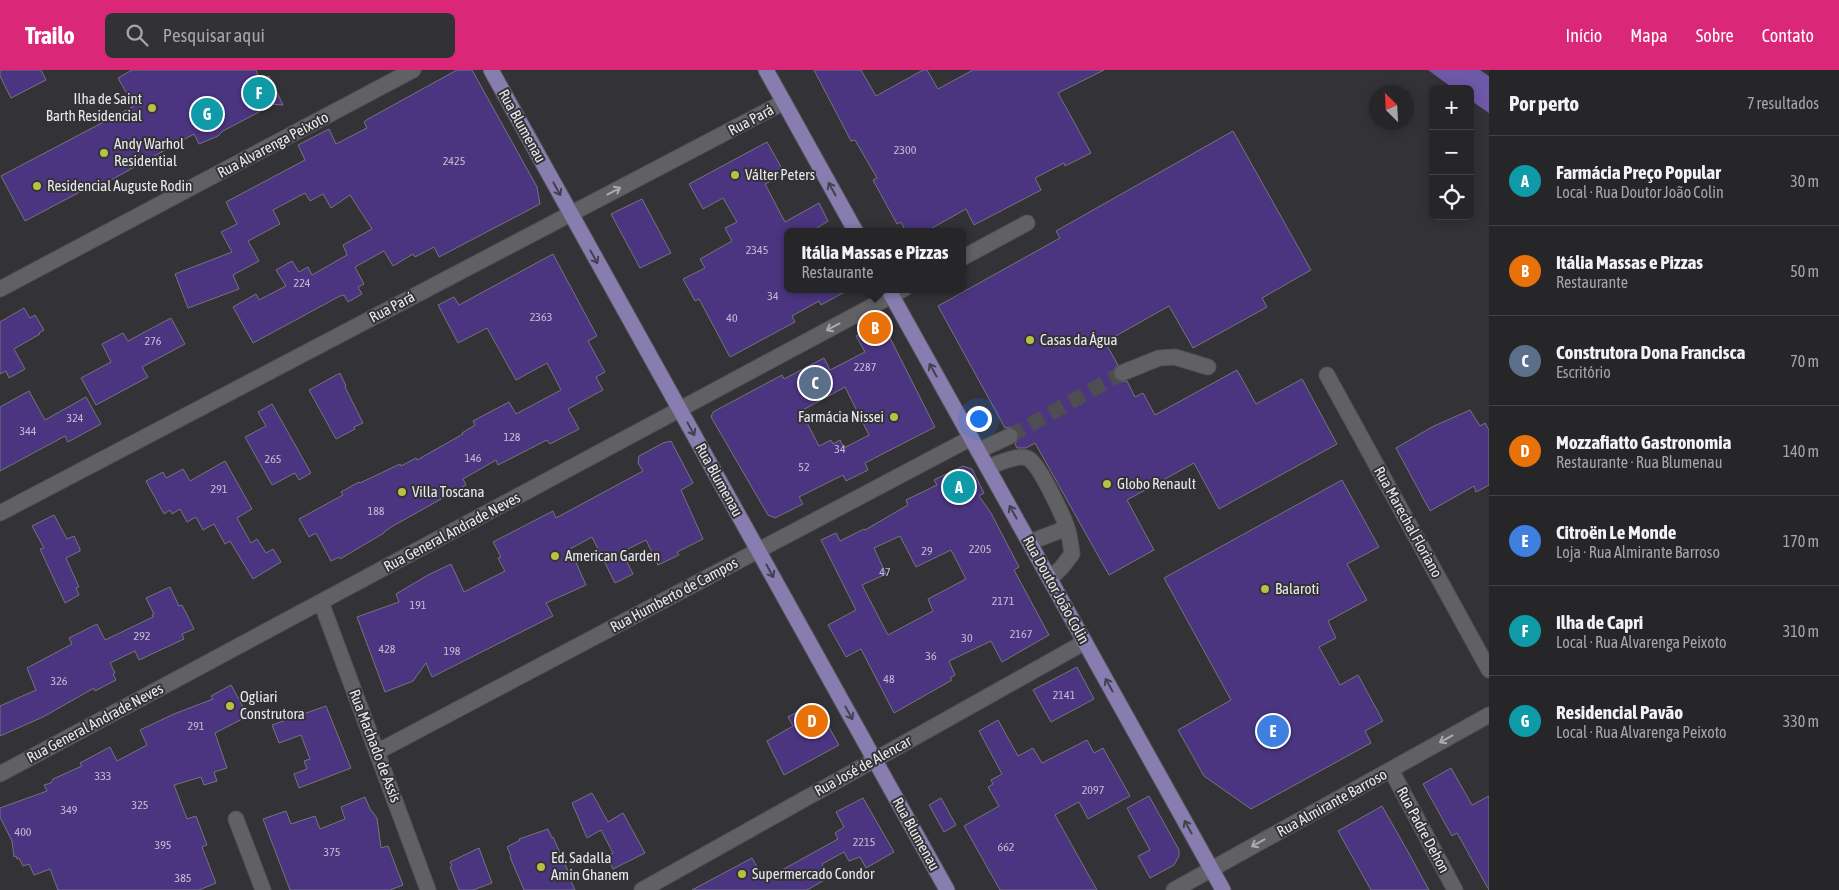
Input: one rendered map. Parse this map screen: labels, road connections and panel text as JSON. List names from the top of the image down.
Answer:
{
  "streets": {
    "main road": ["Rua Blumenau", "Rua Doutor João Colin"],
    "street": [
      "Rua Pará",
      "Rua Alvarenga Peixoto",
      "Rua Marechal Floriano",
      "Rua General Andrade Neves",
      "Rua Humberto de Campos",
      "Rua Machado de Assis",
      "Rua José de Alencar",
      "Rua Almirante Barroso",
      "Rua Padre Dehon"
    ]
  },
  "crossings": [
    ["Rua Pará", "Rua Blumenau"],
    ["Rua Blumenau", "Rua General Andrade Neves"],
    ["Rua Blumenau", "Rua Humberto de Campos"],
    ["Rua Blumenau", "Rua José de Alencar"],
    ["Rua General Andrade Neves", "Rua Machado de Assis"],
    ["Rua Doutor João Colin", "Rua Humberto de Campos"],
    ["Rua Doutor João Colin", "Rua José de Alencar"],
    ["Rua Doutor João Colin", "Rua Almirante Barroso"],
    ["Rua Humberto de Campos", "Rua Machado de Assis"],
    ["Rua Almirante Barroso", "Rua Padre Dehon"]
  ],
  "one_way": ["Rua Blumenau", "Rua Doutor João Colin", "Rua Almirante Barroso"],
  "places": [
    "Ilha de Saint Barth Residencial",
    "Andy Warhol Residential",
    "Válter Peters",
    "Residencial Auguste Rodin",
    "Casas da Água",
    "Farmácia Nissei",
    "Globo Renault",
    "Villa Toscana",
    "American Garden",
    "Balaroti",
    "Ogliari Construtora",
    "Ed. Sadalla Amin Ghanem",
    "Supermercado Condor"
  ],
  "house_numbers": [
    "2300",
    "2425",
    "2345",
    "224",
    "34",
    "2363",
    "40",
    "276",
    "2287",
    "324",
    "344",
    "128",
    "34",
    "146",
    "265",
    "52",
    "291",
    "188",
    "2205",
    "29",
    "47",
    "2171",
    "191",
    "2167",
    "292",
    "30",
    "428",
    "198",
    "36",
    "48",
    "326",
    "2141",
    "291",
    "333",
    "2097",
    "325",
    "349",
    "400",
    "2215",
    "395",
    "662",
    "375",
    "385"
  ],
  "north": "top left",
  "page": {
    "header": "Trailo",
    "search": "Pesquisar aqui",
    "nav": [
      "Início",
      "Mapa",
      "Sobre",
      "Contato"
    ],
    "heading": ["Por perto", "7 resultados"],
    "pins": [
      "F",
      "G",
      "B",
      "C",
      "A",
      "D",
      "E"
    ],
    "map_buttons": ["+", "−"],
    "list": [
      {
        "mark": "A",
        "name": "Farmácia Preço Popular",
        "note": "Local · Rua Doutor João Colin",
        "value": "30 m"
      },
      {
        "mark": "B",
        "name": "Itália Massas e Pizzas",
        "note": "Restaurante",
        "value": "50 m"
      },
      {
        "mark": "C",
        "name": "Construtora Dona Francisca",
        "note": "Escritório",
        "value": "70 m"
      },
      {
        "mark": "D",
        "name": "Mozzafiatto Gastronomia",
        "note": "Restaurante · Rua Blumenau",
        "value": "140 m"
      },
      {
        "mark": "E",
        "name": "Citroën Le Monde",
        "note": "Loja · Rua Almirante Barroso",
        "value": "170 m"
      },
      {
        "mark": "F",
        "name": "Ilha de Capri",
        "note": "Local · Rua Alvarenga Peixoto",
        "value": "310 m"
      },
      {
        "mark": "G",
        "name": "Residencial Pavão",
        "note": "Local · Rua Alvarenga Peixoto",
        "value": "330 m"
      }
    ],
    "popup": ["Itália Massas e Pizzas", "Restaurante"]
  }
}
